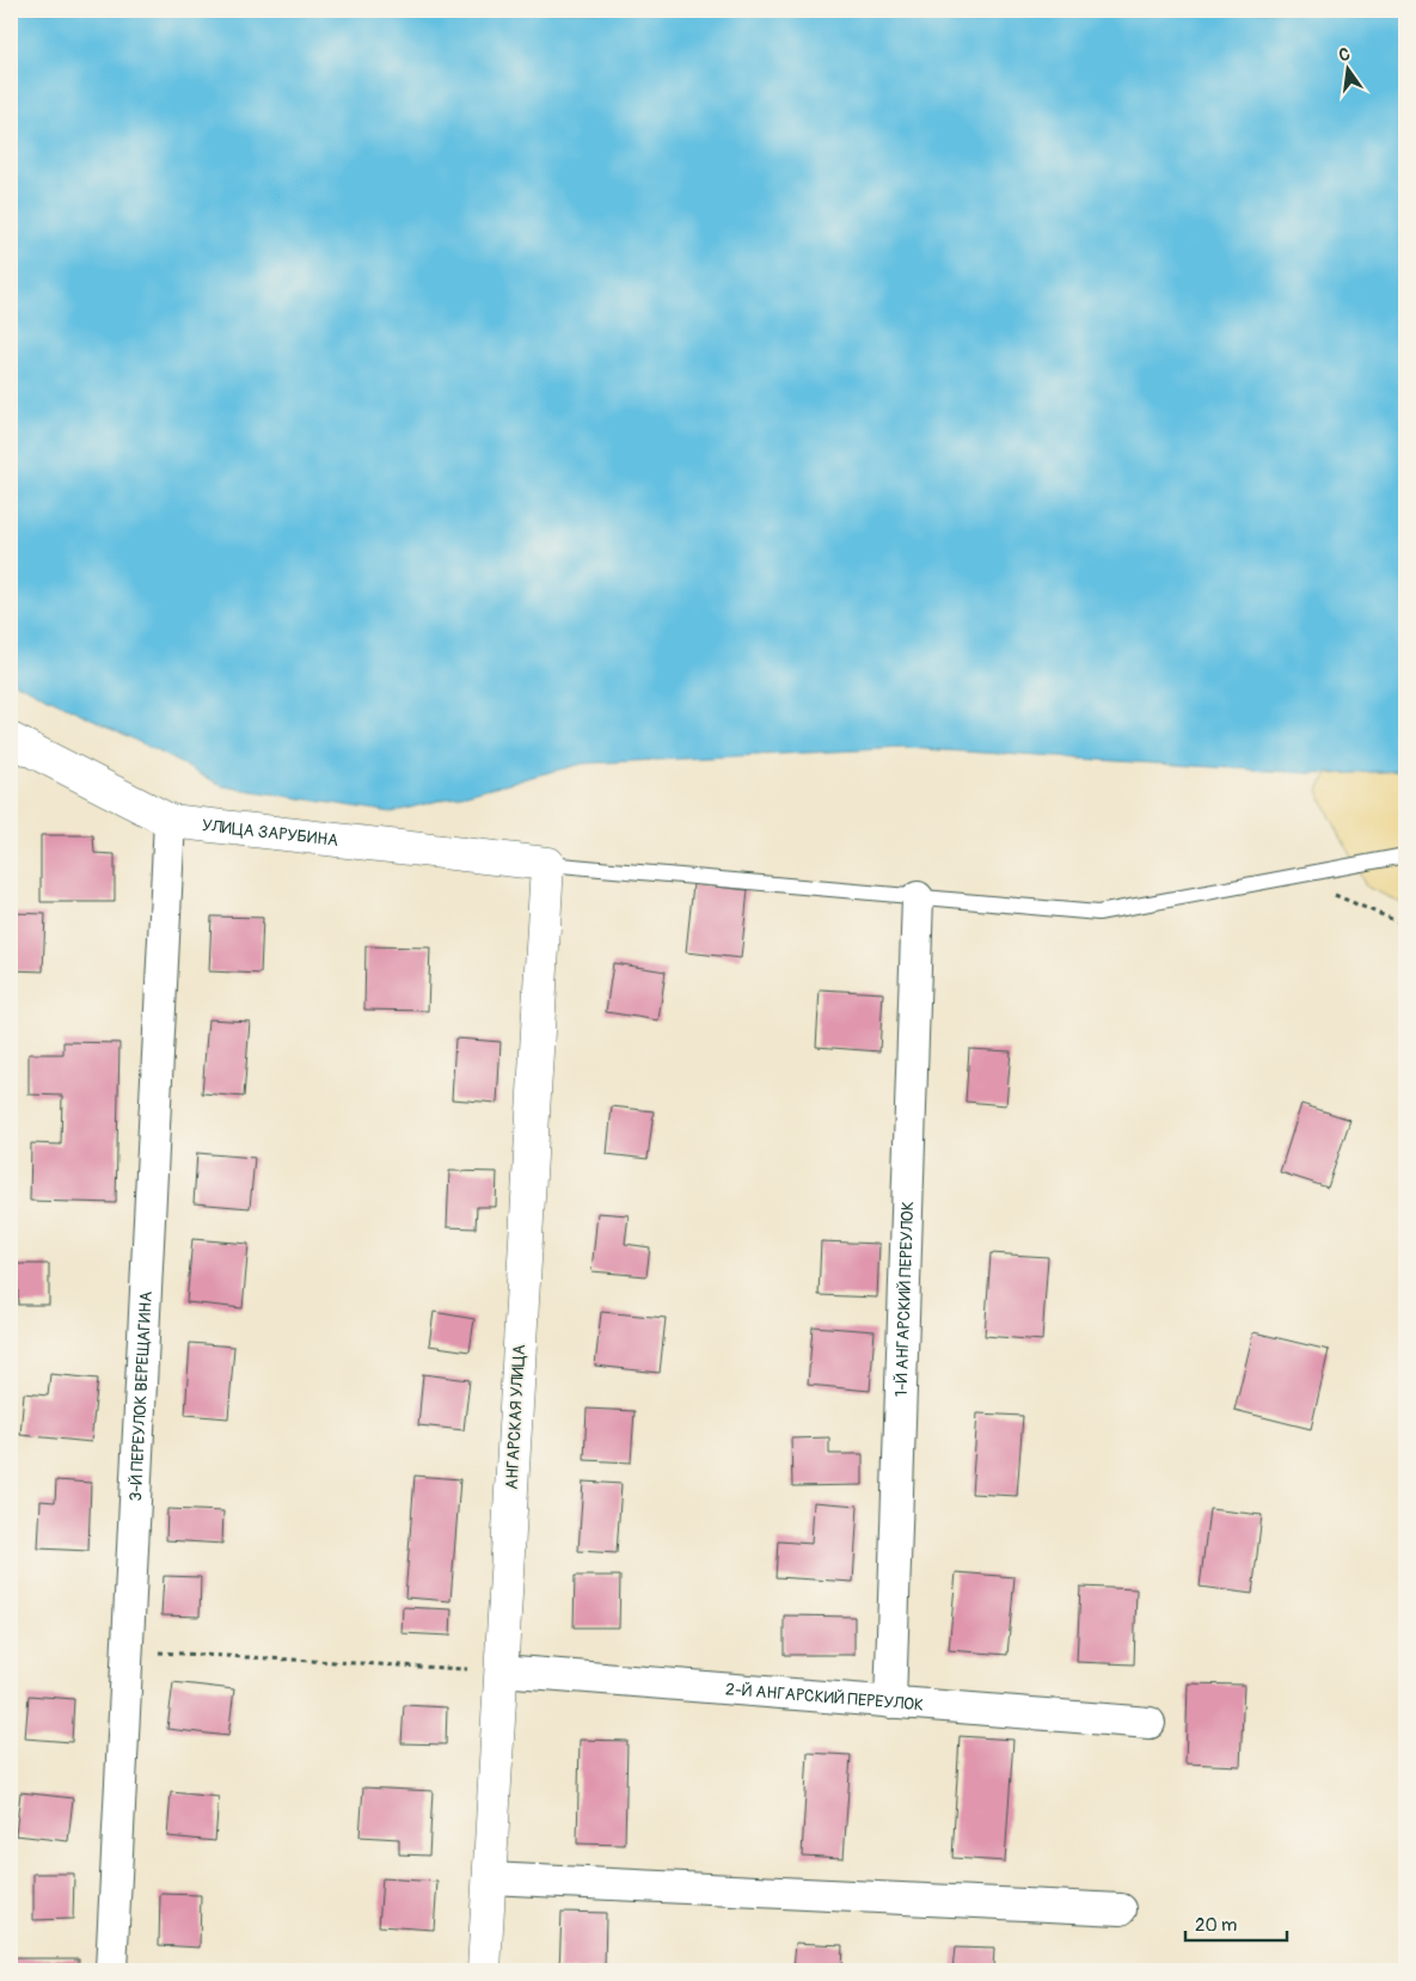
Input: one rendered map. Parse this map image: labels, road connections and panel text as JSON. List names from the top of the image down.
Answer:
{
  "streets": {
    "street": [
      "УЛИЦА ЗАРУБИНА",
      "1-Й АНГАРСКИЙ ПЕРЕУЛОК",
      "3-Й ПЕРЕУЛОК ВЕРЕЩАГИНА",
      "АНГАРСКАЯ УЛИЦА",
      "2-Й АНГАРСКИЙ ПЕРЕУЛОК"
    ]
  },
  "crossings": [
    ["УЛИЦА ЗАРУБИНА", "3-Й ПЕРЕУЛОК ВЕРЕЩАГИНА"],
    ["УЛИЦА ЗАРУБИНА", "АНГАРСКАЯ УЛИЦА"],
    ["1-Й АНГАРСКИЙ ПЕРЕУЛОК", "2-Й АНГАРСКИЙ ПЕРЕУЛОК"],
    ["АНГАРСКАЯ УЛИЦА", "2-Й АНГАРСКИЙ ПЕРЕУЛОК"]
  ],
  "scale_bar": "20 m",
  "north": "top"
}
